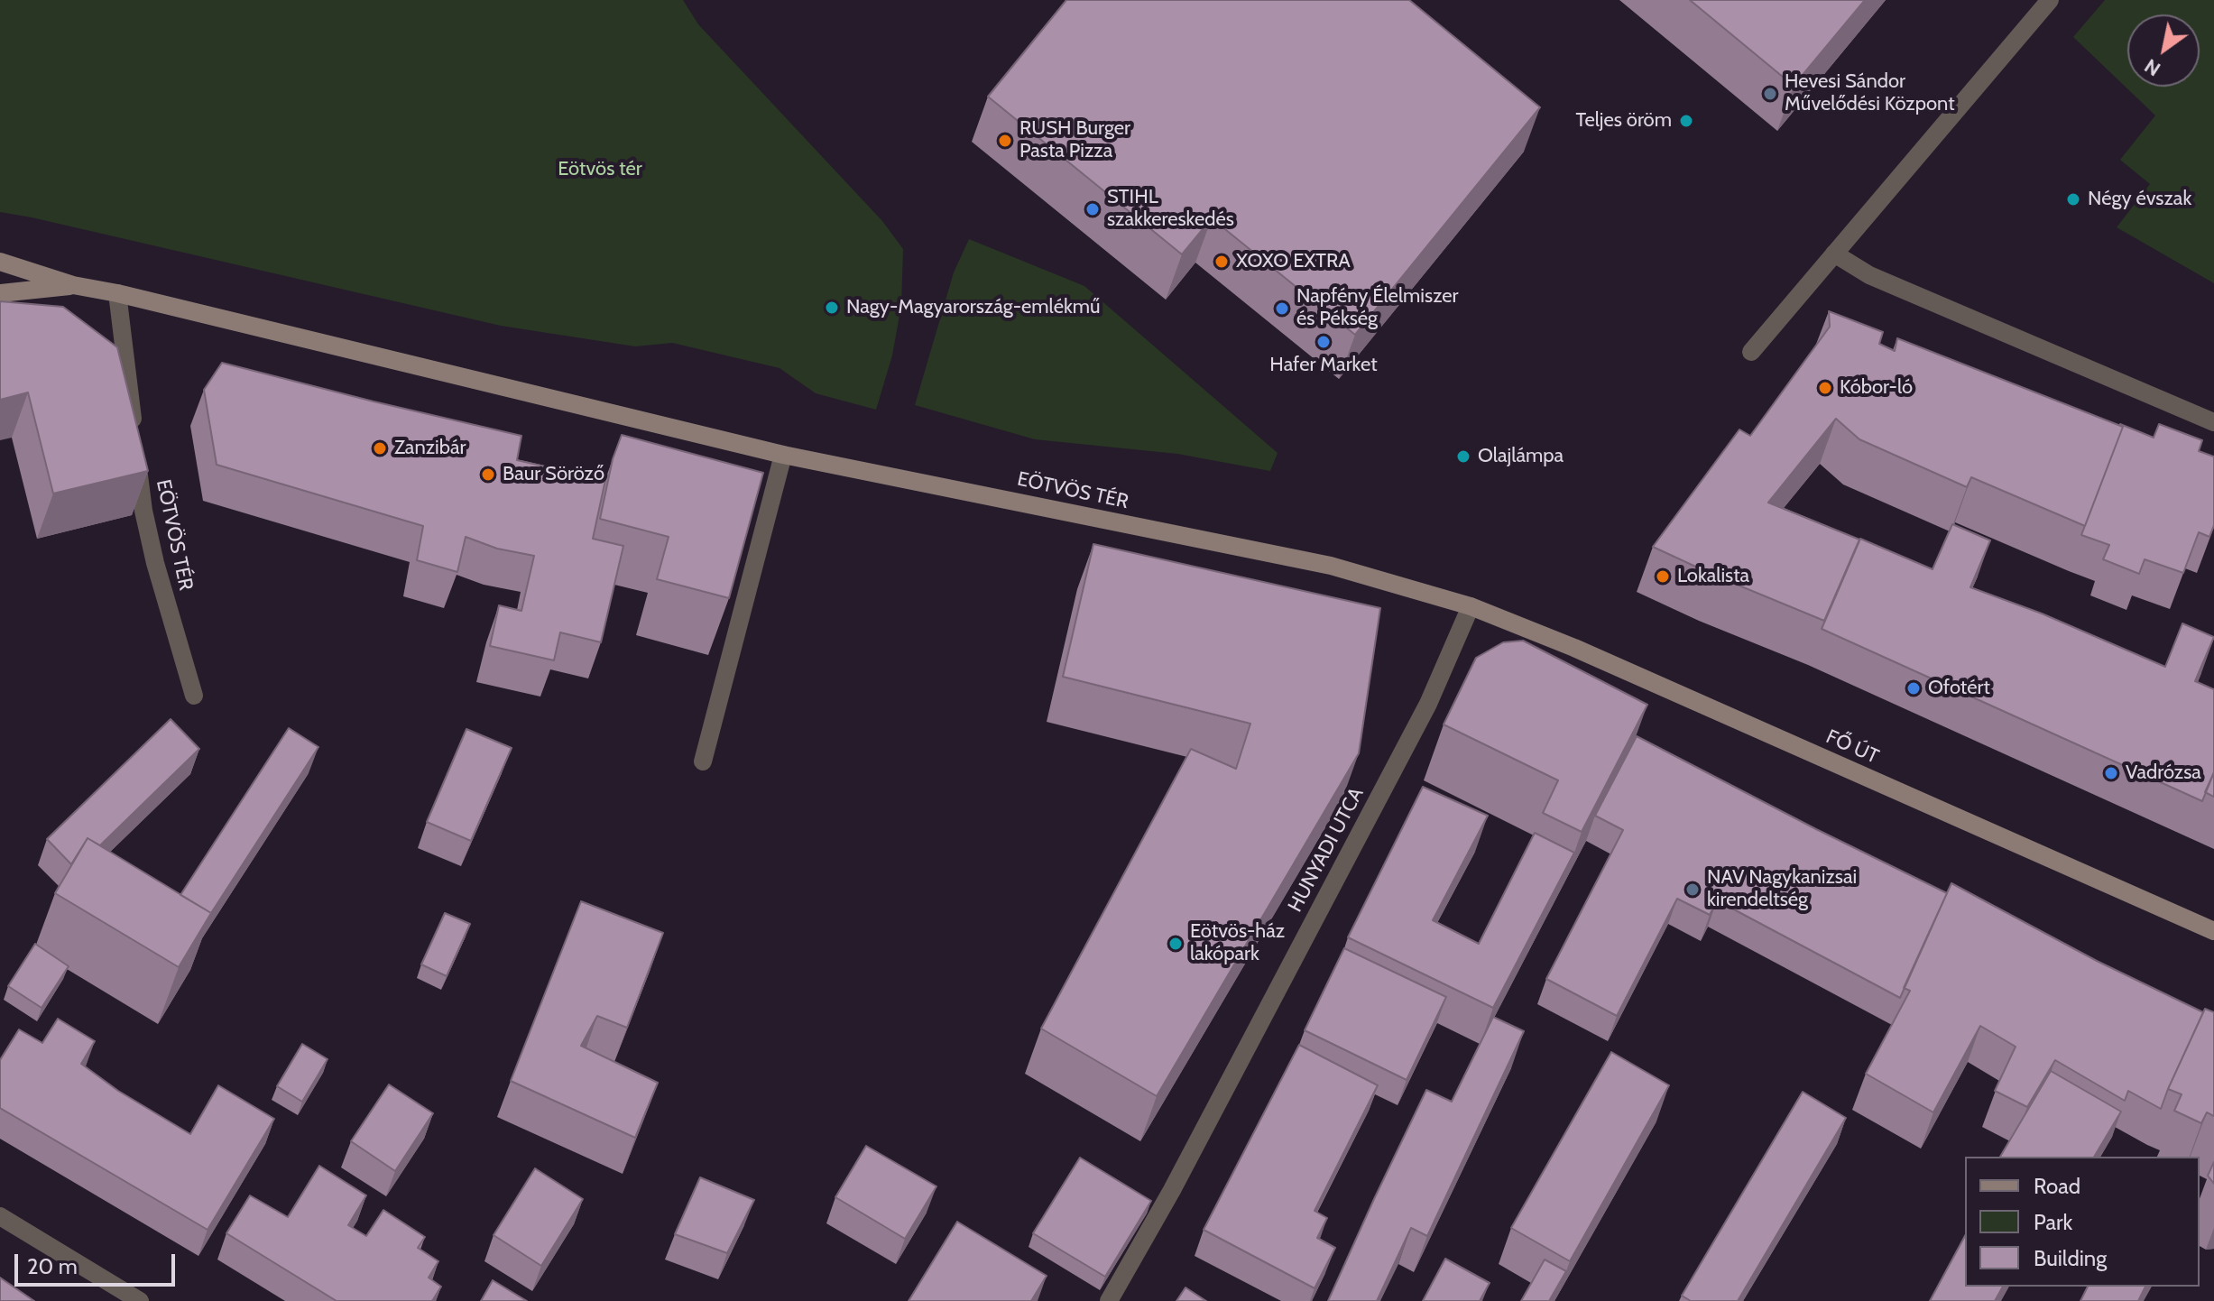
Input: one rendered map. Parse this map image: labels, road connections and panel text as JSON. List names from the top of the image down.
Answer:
{
  "streets": {
    "street": ["EÖTVÖS TÉR", "FŐ ÚT", "HUNYADI UTCA"]
  },
  "crossings": [
    ["EÖTVÖS TÉR", "FŐ ÚT"],
    ["EÖTVÖS TÉR", "HUNYADI UTCA"],
    ["FŐ ÚT", "HUNYADI UTCA"]
  ],
  "parks": ["Eötvös tér"],
  "places": [
    "Hevesi Sándor Művelődési Központ",
    "Teljes öröm",
    "RUSH Burger Pasta Pizza",
    "Négy évszak",
    "STIHL szakkereskedés",
    "XOXO EXTRA",
    "Nagy-Magyarország-emlékmű",
    "Napfény Élelmiszer és Pékség",
    "Hafer Market",
    "Kóbor-ló",
    "Zanzibár",
    "Olajlámpa",
    "Baur Söröző",
    "Lokalista",
    "Ofotért",
    "Vadrózsa",
    "NAV Nagykanizsai kirendeltség",
    "Eötvös-ház lakópark"
  ],
  "legend": ["Road", "Park", "Building"],
  "scale_bar": "20 m",
  "north": "bottom left"
}
